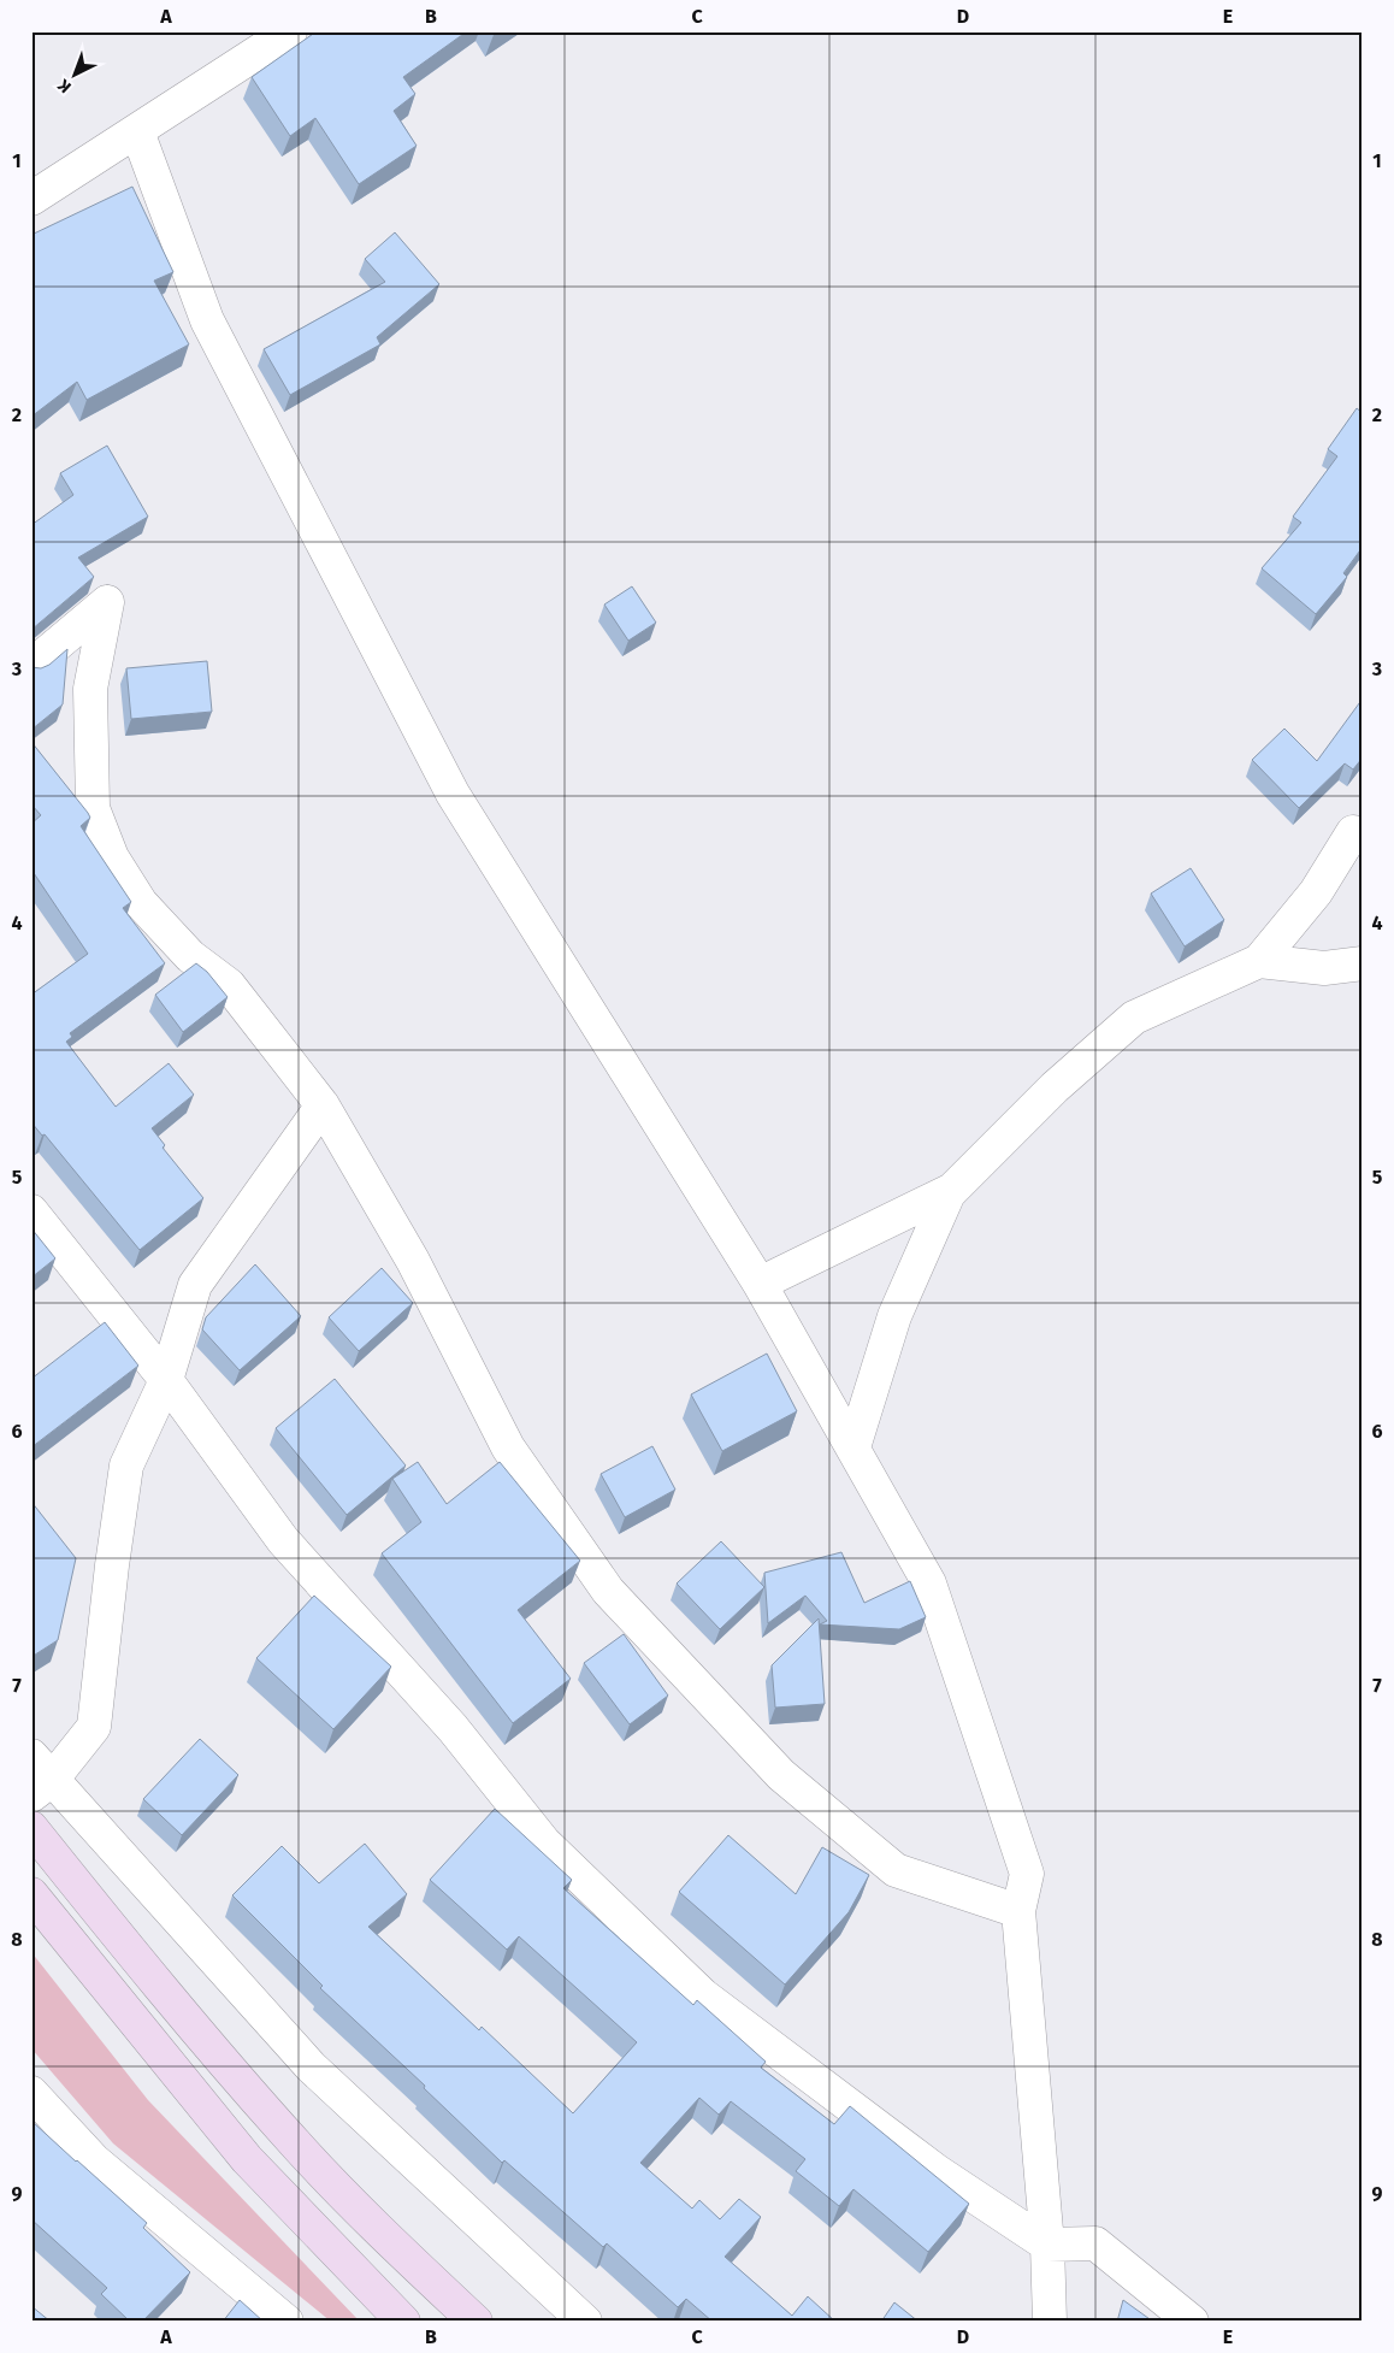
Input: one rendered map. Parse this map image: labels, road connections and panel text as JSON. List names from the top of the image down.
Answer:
{
  "north": "bottom left",
  "grid": {
    "columns": [
      "A",
      "B",
      "C",
      "D",
      "E"
    ],
    "rows": [
      "1",
      "2",
      "3",
      "4",
      "5",
      "6",
      "7",
      "8",
      "9"
    ]
  }
}
